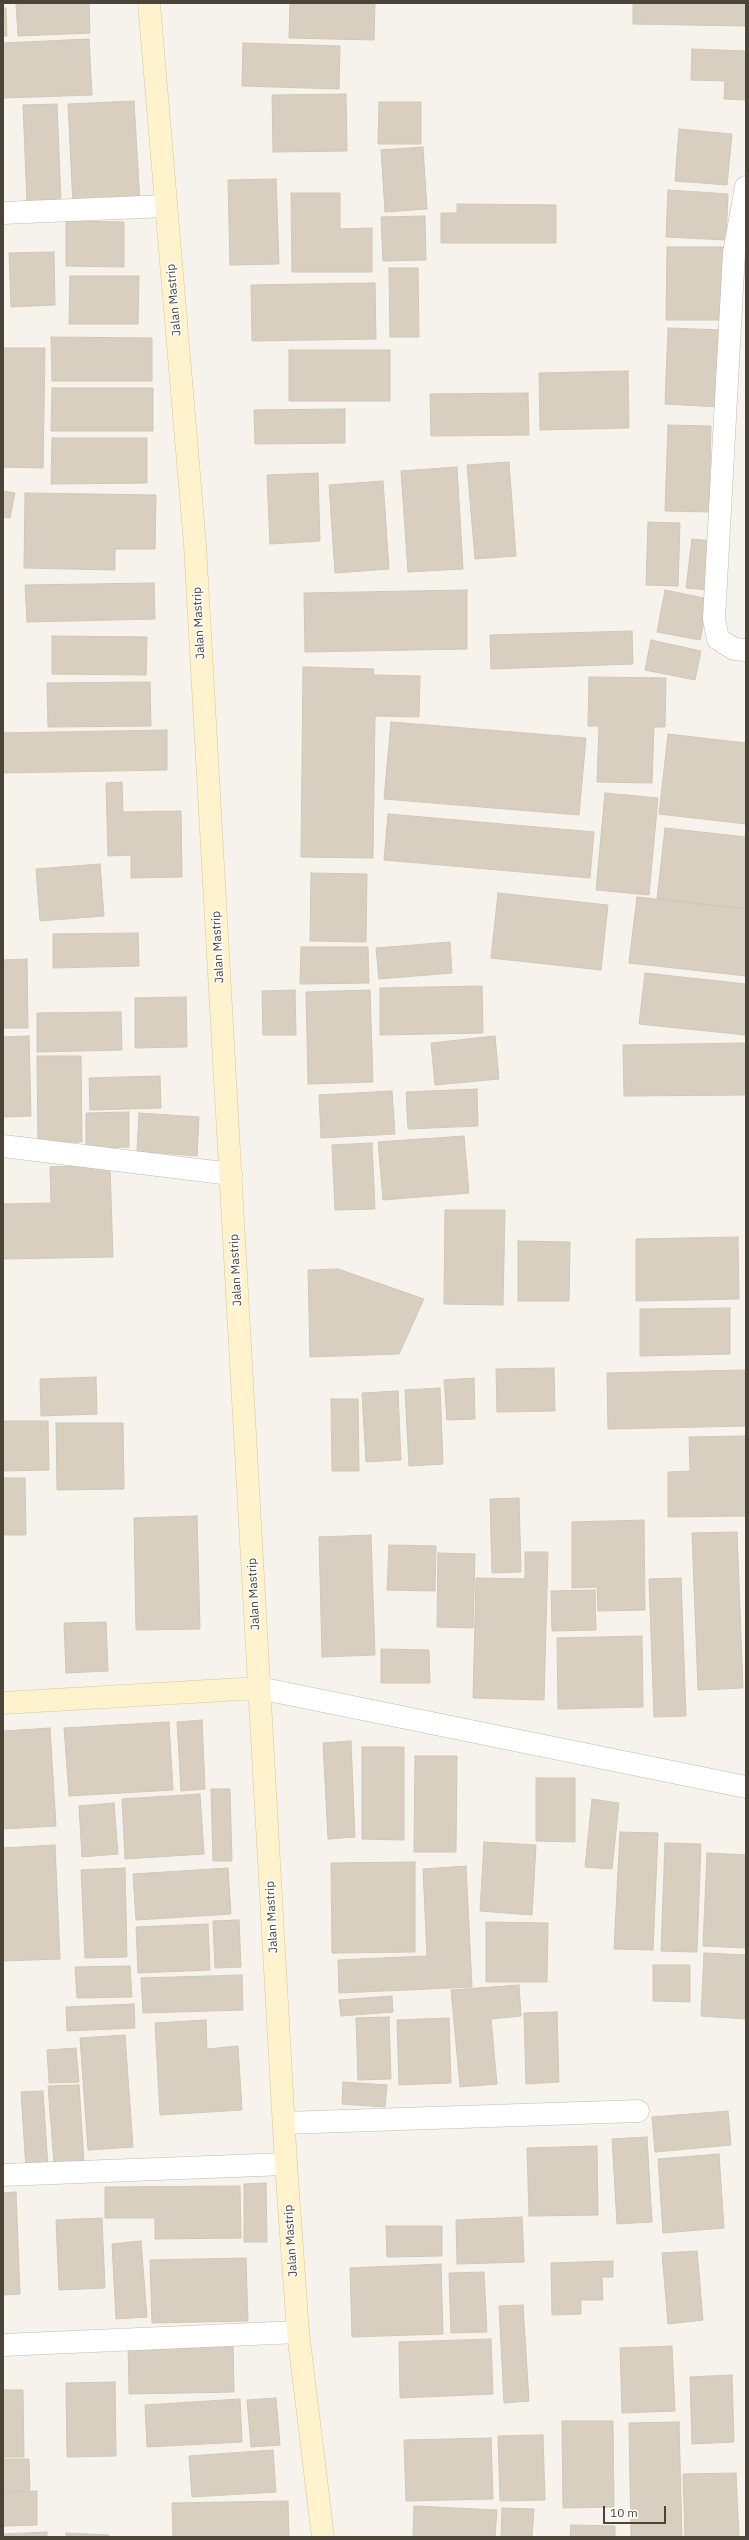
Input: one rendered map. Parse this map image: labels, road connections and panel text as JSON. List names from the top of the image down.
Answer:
{
  "streets": {
    "main road": ["Jalan Mastrip"]
  },
  "scale_bar": "10 m"
}
